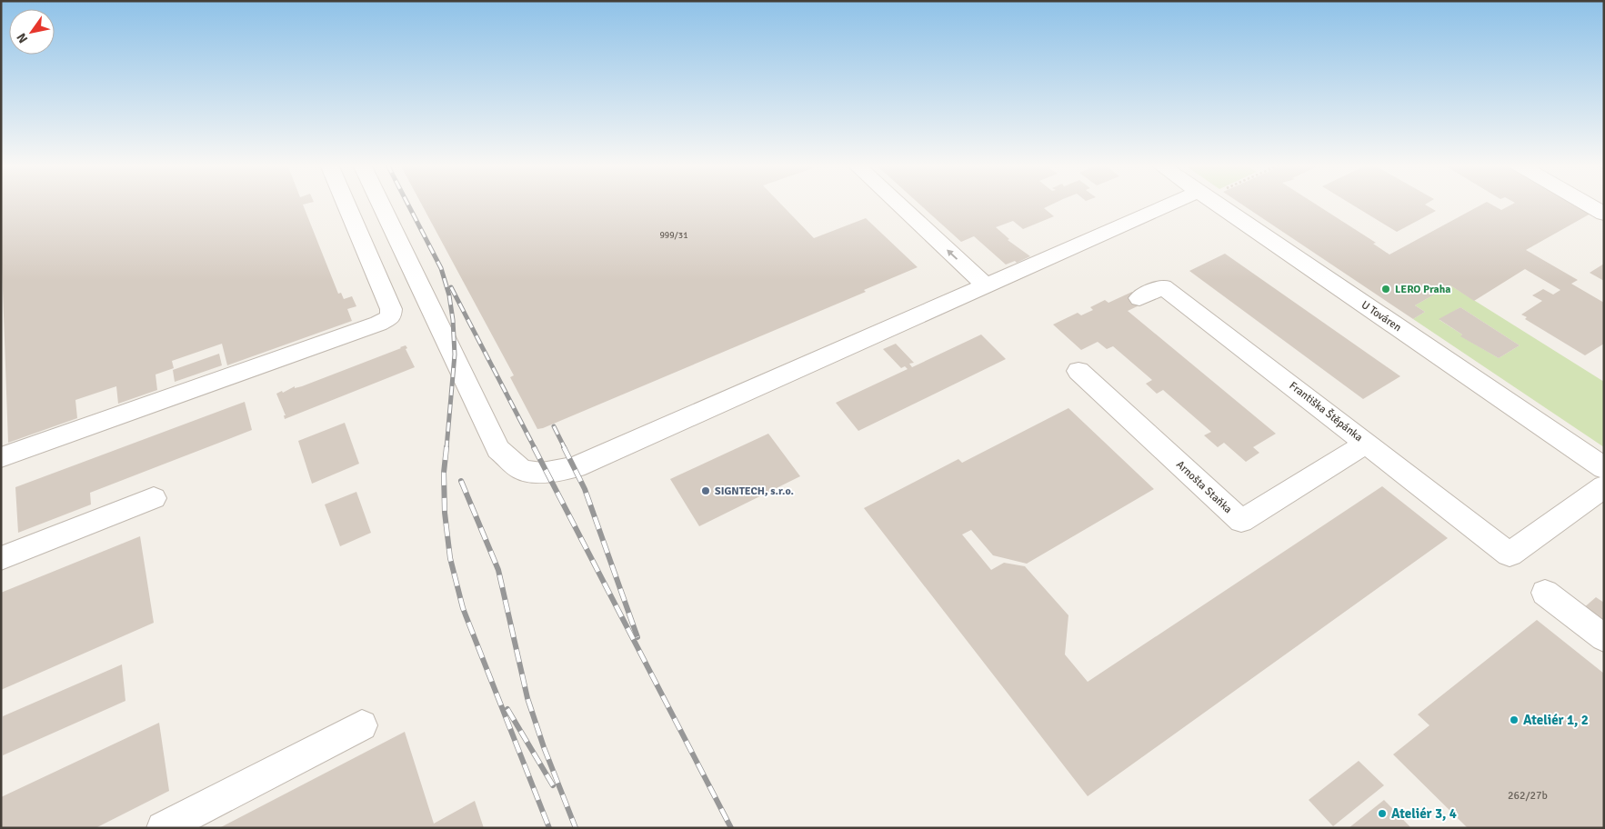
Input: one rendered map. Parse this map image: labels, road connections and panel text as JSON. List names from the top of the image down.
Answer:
{
  "streets": {
    "street": ["U Továren", "Františka Štěpánka", "Arnošta Staňka"]
  },
  "crossings": [
    ["Františka Štěpánka", "Arnošta Staňka"]
  ],
  "places": [
    "LERO Praha",
    "SIGNTECH, s.r.o.",
    "Ateliér 1, 2",
    "Ateliér 3, 4"
  ],
  "house_numbers": ["999/31", "262/27b"],
  "north": "bottom left"
}
